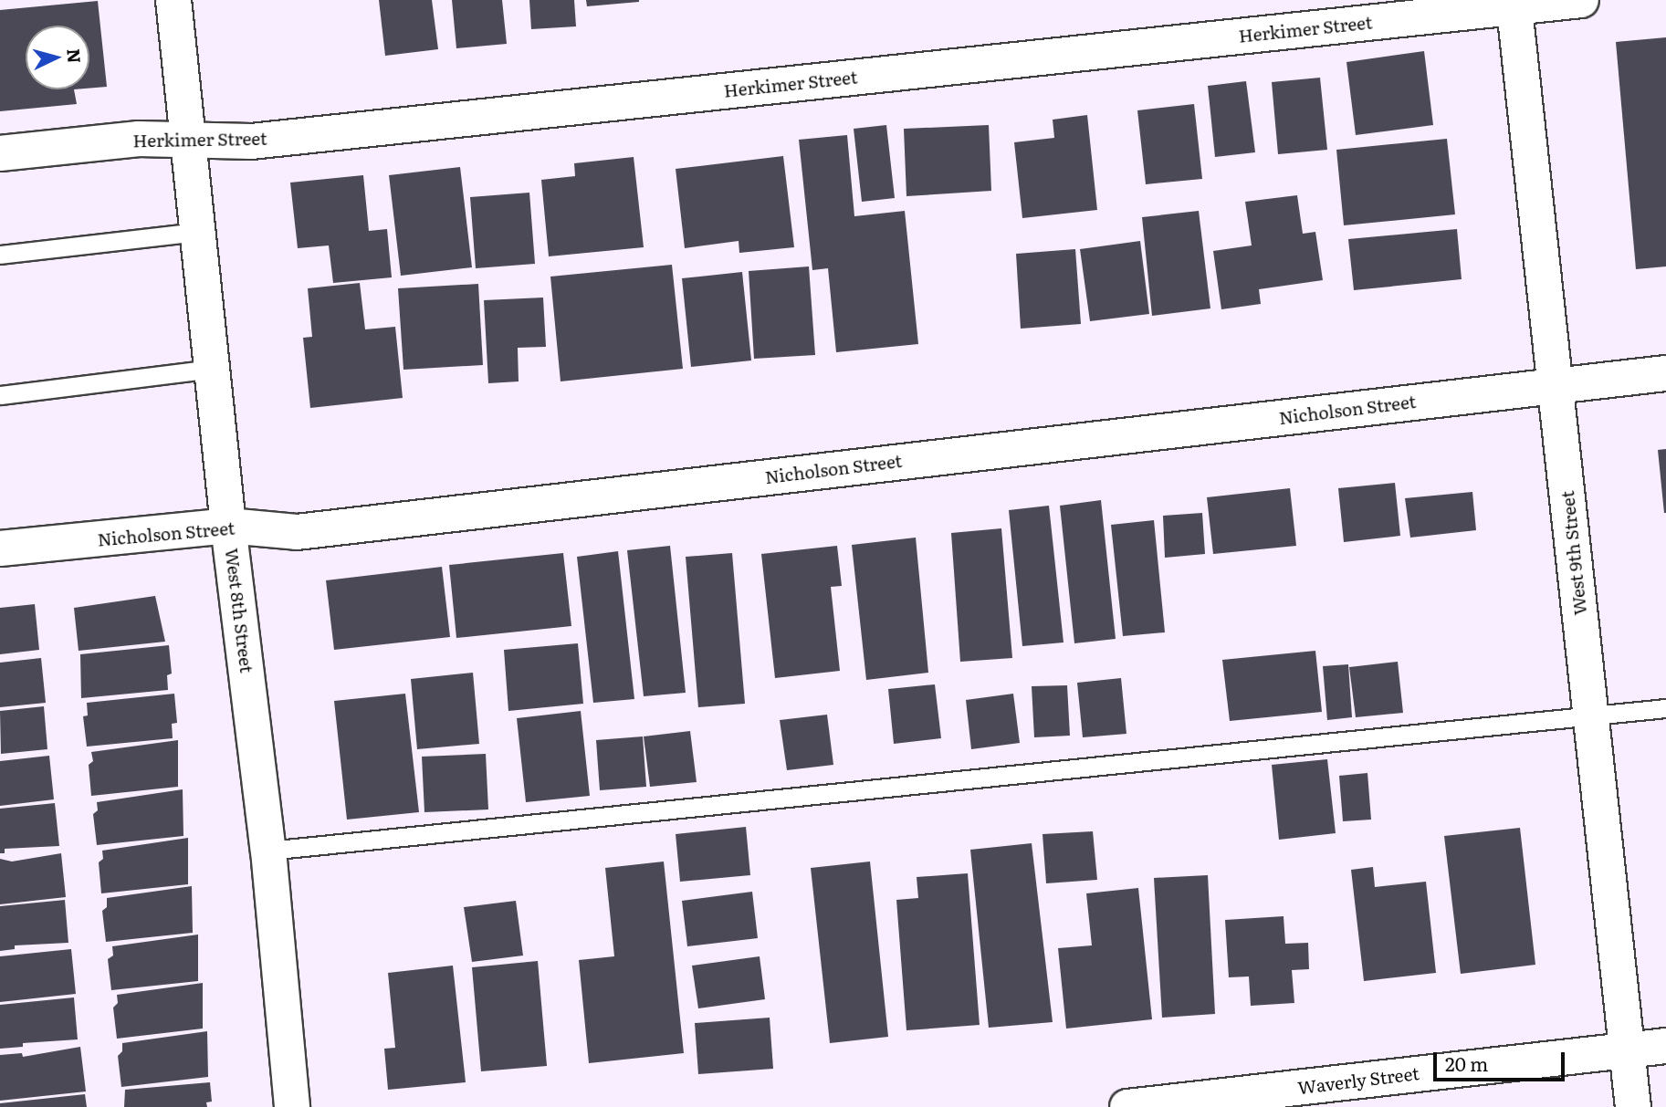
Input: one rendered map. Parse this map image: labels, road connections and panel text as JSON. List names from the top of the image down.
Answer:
{
  "streets": {
    "street": [
      "Herkimer Street",
      "Nicholson Street",
      "West 9th Street",
      "West 8th Street",
      "Waverly Street"
    ]
  },
  "crossings": [
    ["Herkimer Street", "West 9th Street"],
    ["Herkimer Street", "West 8th Street"],
    ["Nicholson Street", "West 9th Street"],
    ["Nicholson Street", "West 8th Street"],
    ["West 9th Street", "Waverly Street"]
  ],
  "scale_bar": "20 m",
  "north": "right"
}
